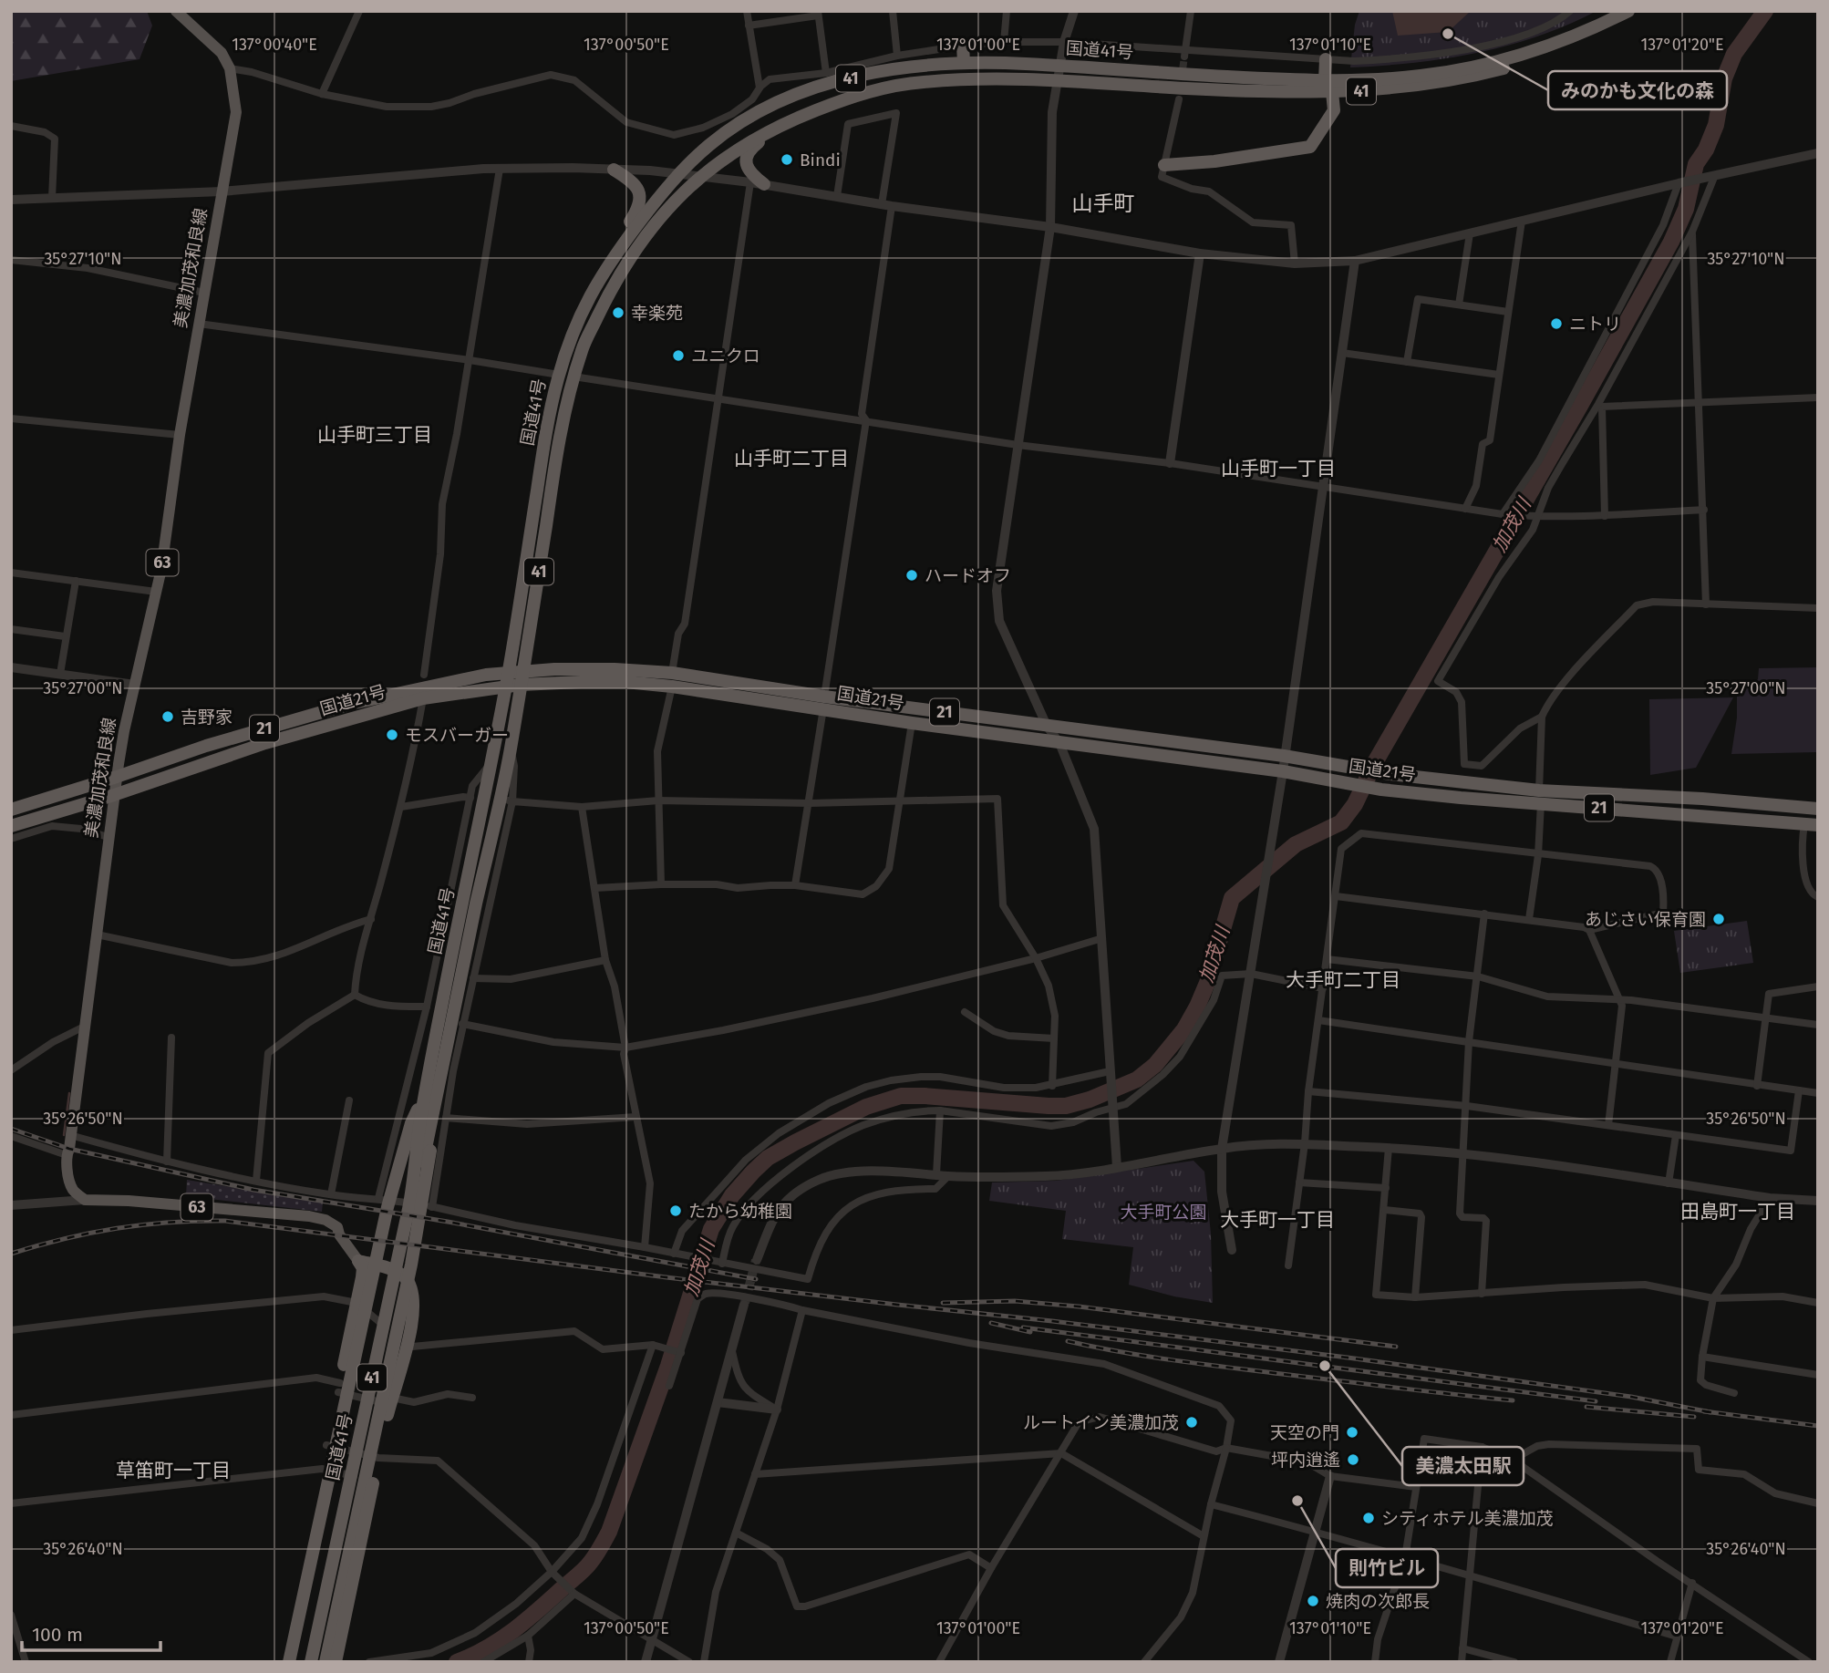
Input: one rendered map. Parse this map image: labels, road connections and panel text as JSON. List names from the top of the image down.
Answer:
{
  "streets": {
    "highway": [
      "国道41号",
      "41",
      "国道21号",
      "21"
    ],
    "main road": ["美濃加茂和良線", "63"]
  },
  "crossings": [
    ["国道41号", "国道21号"],
    ["美濃加茂和良線", "63"],
    ["美濃加茂和良線", "国道21号"]
  ],
  "districts": [
    "山手町",
    "山手町三丁目",
    "山手町二丁目",
    "山手町一丁目",
    "大手町二丁目",
    "田島町一丁目",
    "大手町一丁目",
    "草笛町一丁目"
  ],
  "water": ["加茂川"],
  "parks": ["大手町公園"],
  "places": [
    "みのかも文化の森",
    "Bindi",
    "幸楽苑",
    "ニトリ",
    "ユニクロ",
    "ハードオフ",
    "吉野家",
    "モスバーガー",
    "あじさい保育園",
    "たから幼稚園",
    "美濃太田駅",
    "ルートイン美濃加茂",
    "天空の門",
    "坪内逍遙",
    "則竹ビル",
    "シティホテル美濃加茂",
    "焼肉の次郎長"
  ],
  "scale_bar": "100 m",
  "coordinates": [
    "137°00'40\"E",
    "137°00'50\"E",
    "137°01'00\"E",
    "137°01'10\"E",
    "137°01'20\"E",
    "35°27'10\"N",
    "35°27'00\"N",
    "35°26'50\"N",
    "35°26'40\"N"
  ]
}
